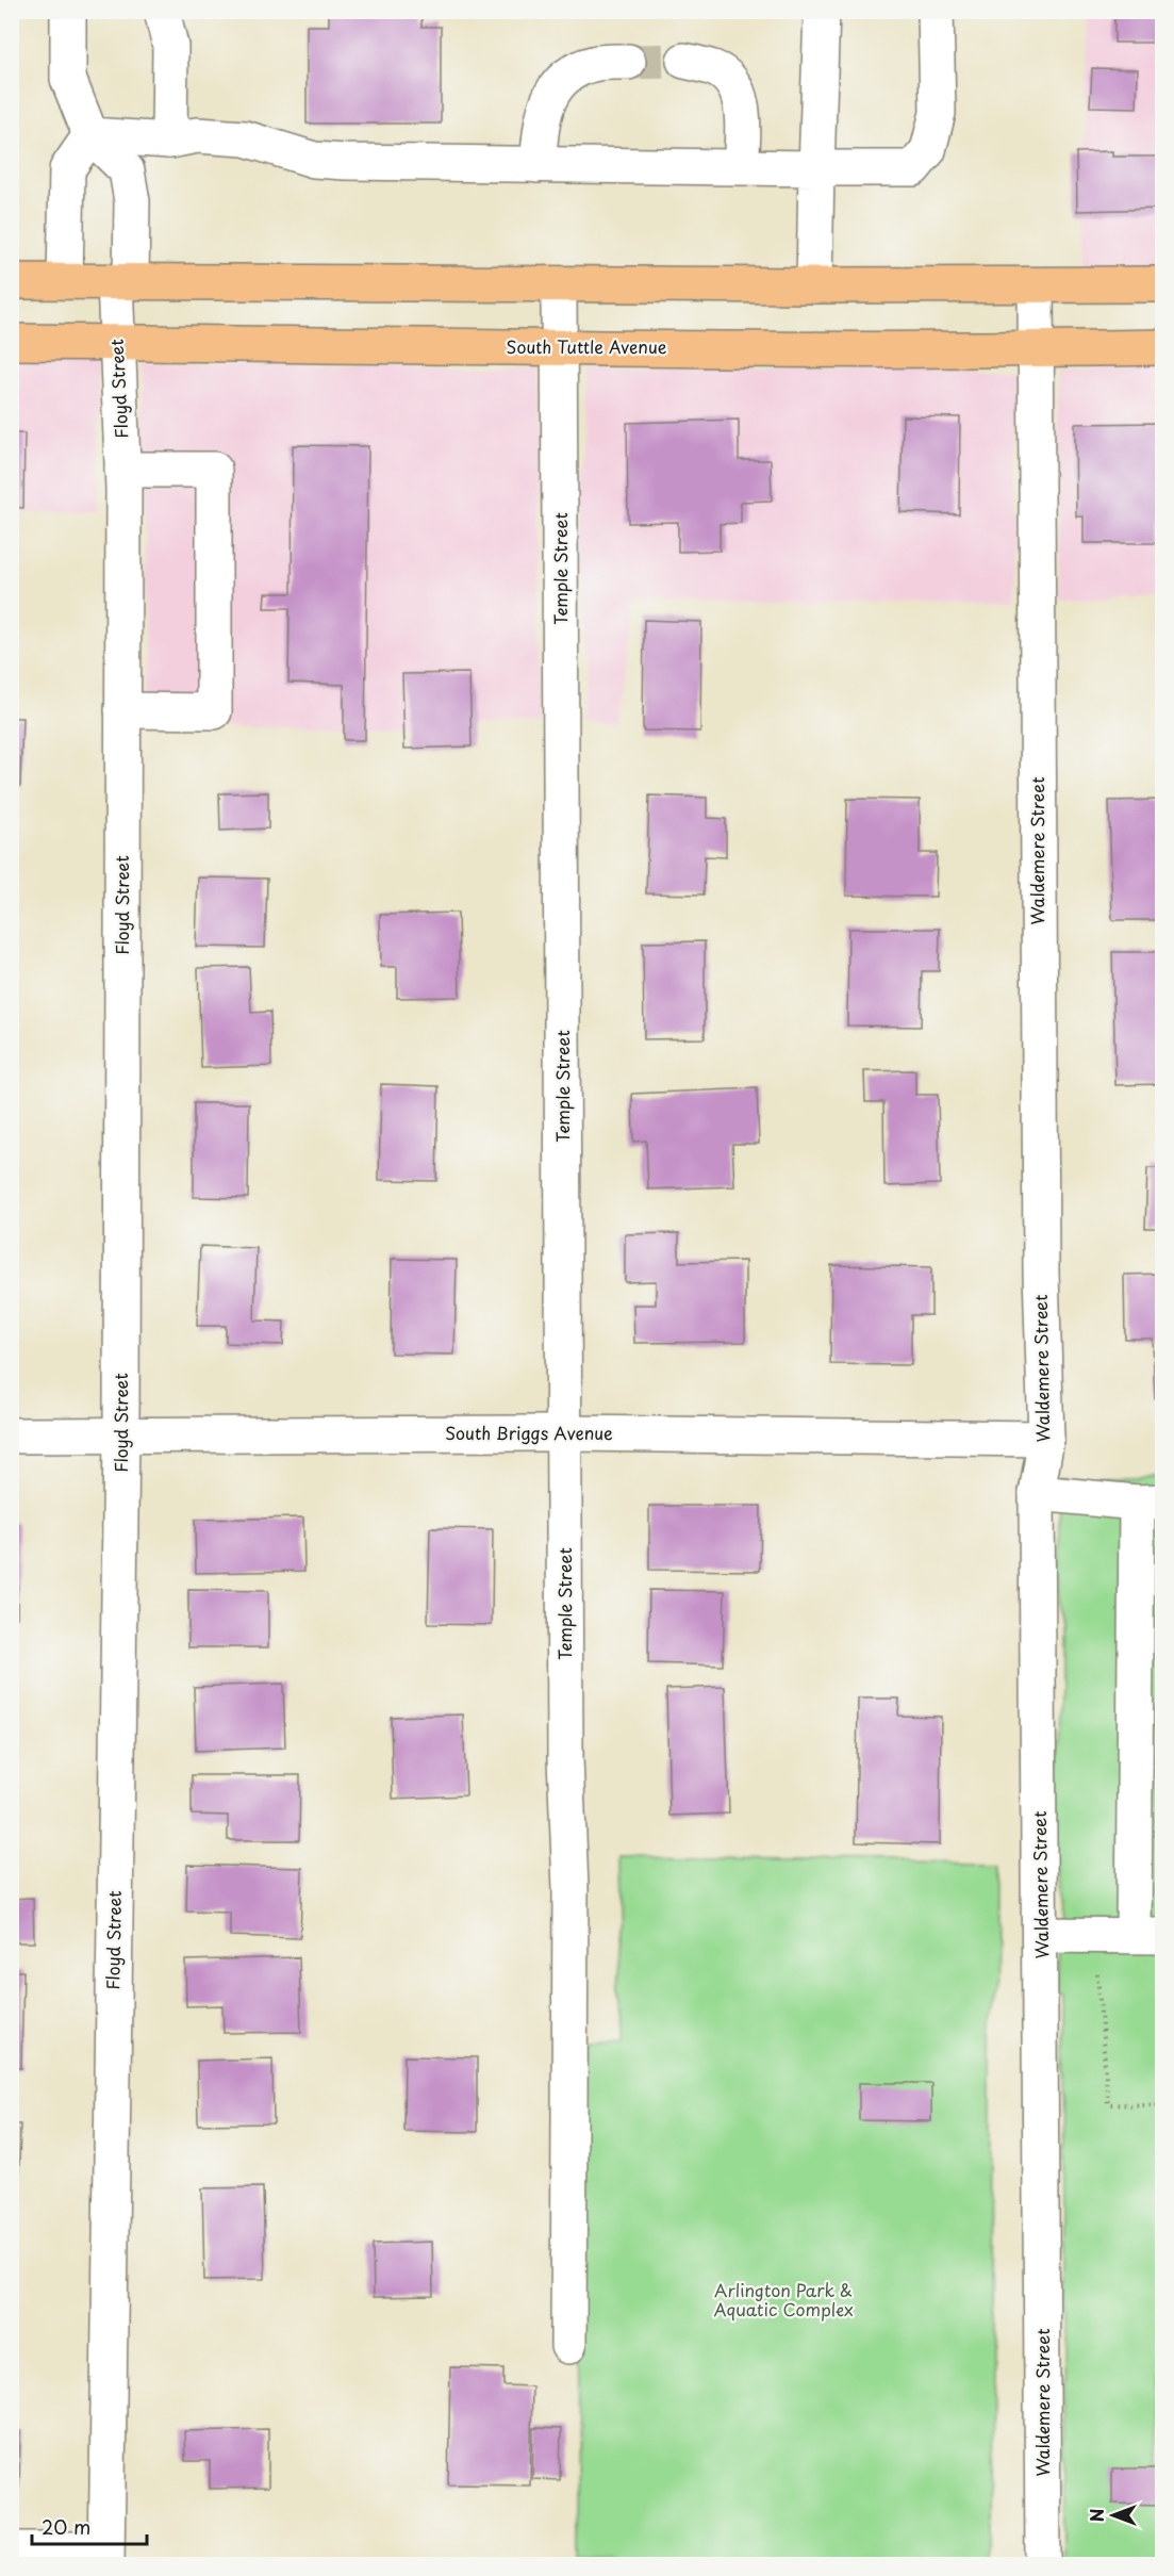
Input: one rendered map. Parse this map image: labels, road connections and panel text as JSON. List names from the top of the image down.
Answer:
{
  "streets": {
    "main road": ["South Tuttle Avenue"],
    "street": [
      "Floyd Street",
      "Temple Street",
      "Waldemere Street",
      "South Briggs Avenue"
    ]
  },
  "crossings": [
    ["South Tuttle Avenue", "Floyd Street"],
    ["South Tuttle Avenue", "Temple Street"],
    ["South Tuttle Avenue", "Waldemere Street"],
    ["Floyd Street", "South Briggs Avenue"],
    ["Temple Street", "South Briggs Avenue"],
    ["Waldemere Street", "South Briggs Avenue"]
  ],
  "parks": ["Arlington Park & Aquatic Complex"],
  "scale_bar": "20 m",
  "north": "left"
}
